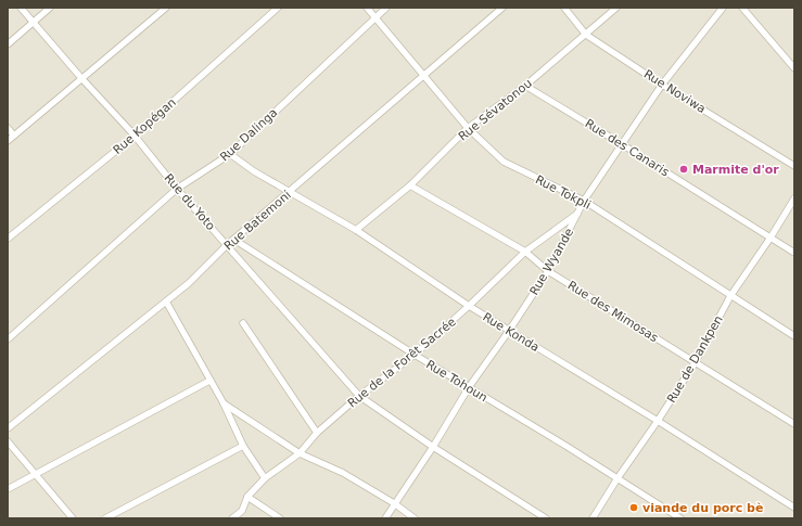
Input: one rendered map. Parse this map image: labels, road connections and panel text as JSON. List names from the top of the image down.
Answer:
{
  "streets": {
    "street": [
      "Rue Noviwa",
      "Rue Sévatonou",
      "Rue Kopégan",
      "Rue Dalinga",
      "Rue des Canaris",
      "Rue Tokpli",
      "Rue du Yoto",
      "Rue Batemoni",
      "Rue Wyande",
      "Rue des Mimosas",
      "Rue Konda",
      "Rue de Dankpen",
      "Rue de la Forêt Sacrée",
      "Rue Tohoun"
    ]
  },
  "crossings": [
    ["Rue Noviwa", "Rue Sévatonou"],
    ["Rue Noviwa", "Rue Wyande"],
    ["Rue Sévatonou", "Rue des Canaris"],
    ["Rue Sévatonou", "Rue Tokpli"],
    ["Rue Sévatonou", "Rue des Mimosas"],
    ["Rue Sévatonou", "Rue Konda"],
    ["Rue Kopégan", "Rue du Yoto"],
    ["Rue Dalinga", "Rue Tokpli"],
    ["Rue Dalinga", "Rue du Yoto"],
    ["Rue Dalinga", "Rue Konda"],
    ["Rue des Canaris", "Rue Wyande"],
    ["Rue des Canaris", "Rue de Dankpen"],
    ["Rue Tokpli", "Rue Batemoni"],
    ["Rue Tokpli", "Rue Wyande"],
    ["Rue Tokpli", "Rue de Dankpen"],
    ["Rue du Yoto", "Rue Batemoni"],
    ["Rue du Yoto", "Rue Wyande"],
    ["Rue du Yoto", "Rue de la Forêt Sacrée"],
    ["Rue Batemoni", "Rue Konda"],
    ["Rue Batemoni", "Rue Tohoun"],
    ["Rue Wyande", "Rue des Mimosas"],
    ["Rue Wyande", "Rue Konda"],
    ["Rue Wyande", "Rue de la Forêt Sacrée"],
    ["Rue Wyande", "Rue Tohoun"],
    ["Rue des Mimosas", "Rue de Dankpen"],
    ["Rue des Mimosas", "Rue de la Forêt Sacrée"],
    ["Rue Konda", "Rue de Dankpen"],
    ["Rue Konda", "Rue de la Forêt Sacrée"],
    ["Rue de Dankpen", "Rue Tohoun"],
    ["Rue de la Forêt Sacrée", "Rue Tohoun"]
  ],
  "places": ["Marmite d'or", "viande du porc bè"]
}
